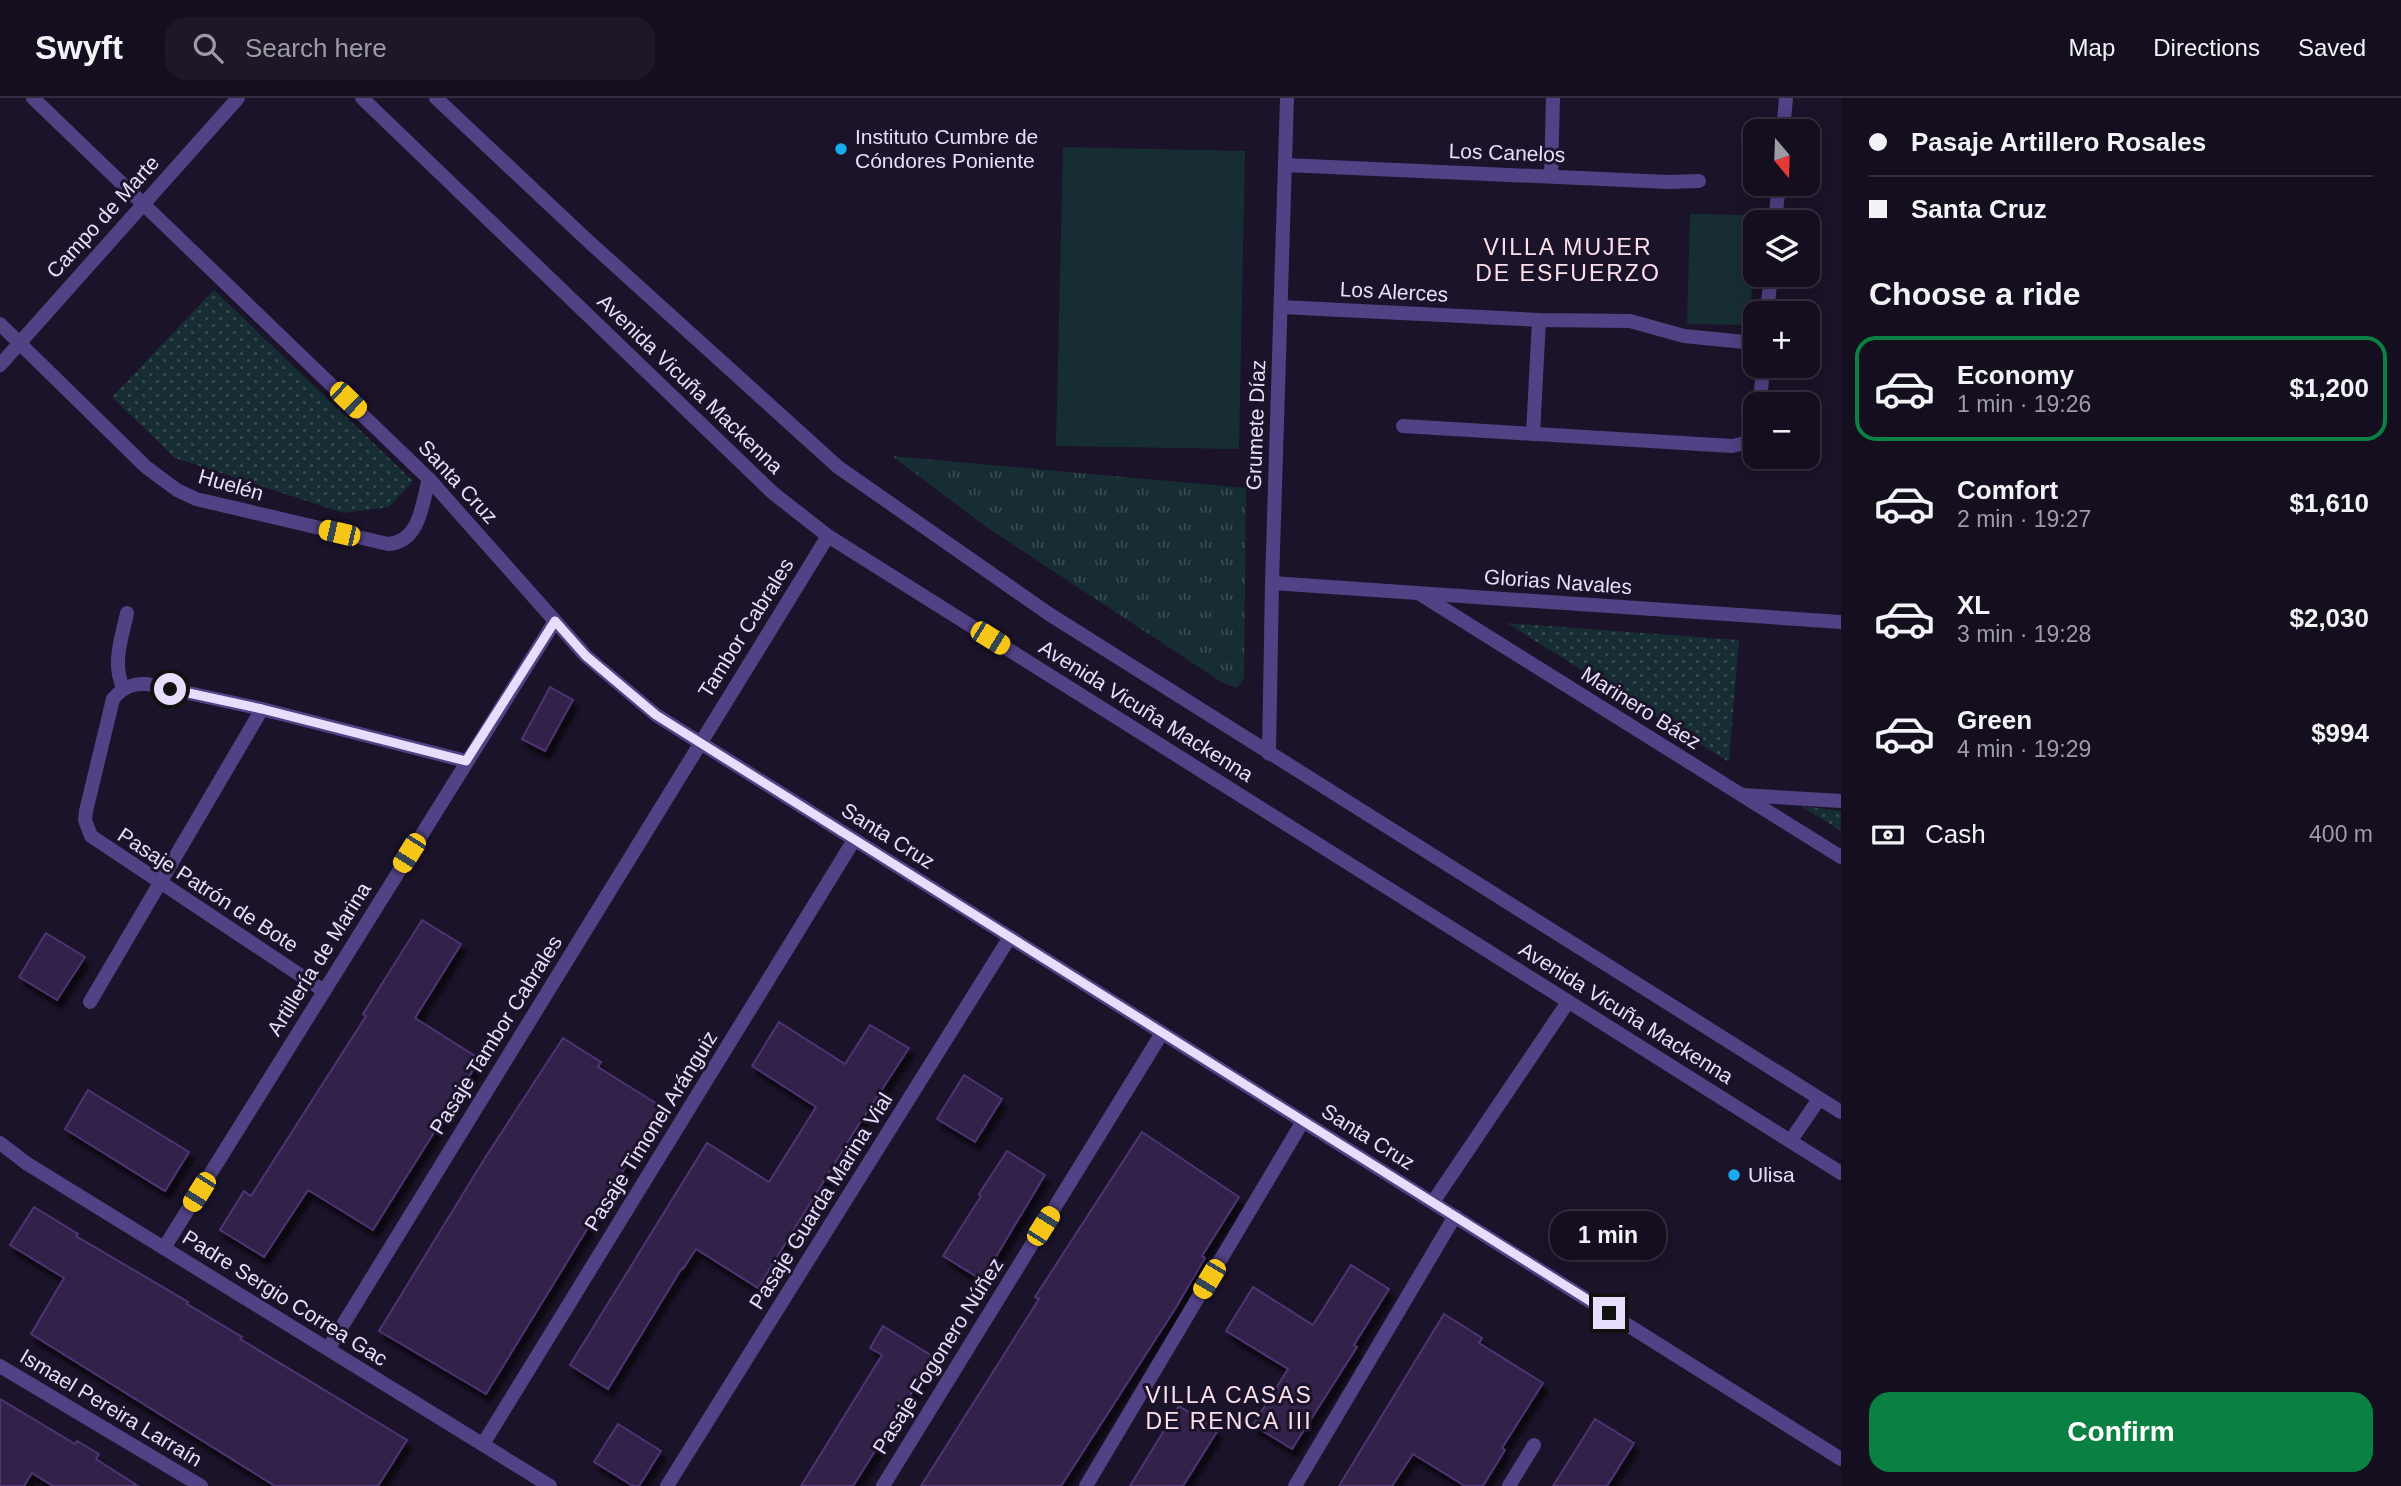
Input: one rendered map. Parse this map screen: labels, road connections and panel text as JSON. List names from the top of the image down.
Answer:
{
  "streets": {
    "street": [
      "Los Canelos",
      "Campo de Marte",
      "Los Alerces",
      "Avenida Vicuña Mackenna",
      "Grumete Díaz",
      "Santa Cruz",
      "Huelén",
      "Glorias Navales",
      "Tambor Cabrales",
      "Marinero Báez",
      "Pasaje Patrón de Bote",
      "Artillería de Marina",
      "Pasaje Tambor Cabrales",
      "Pasaje Timonel Aránguiz",
      "Pasaje Guarda Marina Vial",
      "Padre Sergio Correa Gac",
      "Pasaje Fogonero Núñez",
      "Ismael Pereira Larraín"
    ]
  },
  "crossings": [
    ["Los Canelos", "Grumete Díaz"],
    ["Campo de Marte", "Santa Cruz"],
    ["Campo de Marte", "Huelén"],
    ["Los Alerces", "Grumete Díaz"],
    ["Avenida Vicuña Mackenna", "Grumete Díaz"],
    ["Avenida Vicuña Mackenna", "Tambor Cabrales"],
    ["Grumete Díaz", "Glorias Navales"],
    ["Santa Cruz", "Huelén"],
    ["Santa Cruz", "Tambor Cabrales"],
    ["Santa Cruz", "Artillería de Marina"],
    ["Santa Cruz", "Pasaje Tambor Cabrales"],
    ["Santa Cruz", "Pasaje Timonel Aránguiz"],
    ["Santa Cruz", "Pasaje Guarda Marina Vial"],
    ["Santa Cruz", "Pasaje Fogonero Núñez"],
    ["Glorias Navales", "Marinero Báez"],
    ["Tambor Cabrales", "Pasaje Tambor Cabrales"],
    ["Pasaje Patrón de Bote", "Artillería de Marina"],
    ["Artillería de Marina", "Padre Sergio Correa Gac"],
    ["Pasaje Tambor Cabrales", "Padre Sergio Correa Gac"],
    ["Pasaje Timonel Aránguiz", "Padre Sergio Correa Gac"]
  ],
  "districts": ["VILLA MUJER DE ESFUERZO", "VILLA CASAS DE RENCA III"],
  "places": ["Instituto Cumbre de Cóndores Poniente", "Ulisa"],
  "north": "bottom",
  "page": {
    "header": "Swyft",
    "search": "Search here",
    "nav": ["Map", "Directions", "Saved"],
    "banner": ["Pasaje Artillero Rosales", "Santa Cruz"],
    "map_buttons": ["+", "−"],
    "heading": "Choose a ride",
    "list": [
      {
        "name": "Economy",
        "note": "1 min · 19:26",
        "value": "$1,200"
      },
      {
        "name": "Comfort",
        "note": "2 min · 19:27",
        "value": "$1,610"
      },
      {
        "name": "XL",
        "note": "3 min · 19:28",
        "value": "$2,030"
      },
      {
        "name": "Green",
        "note": "4 min · 19:29",
        "value": "$994"
      }
    ],
    "pay": ["Cash", "400 m"],
    "bubble": "1 min",
    "buttons": "Confirm"
  }
}
